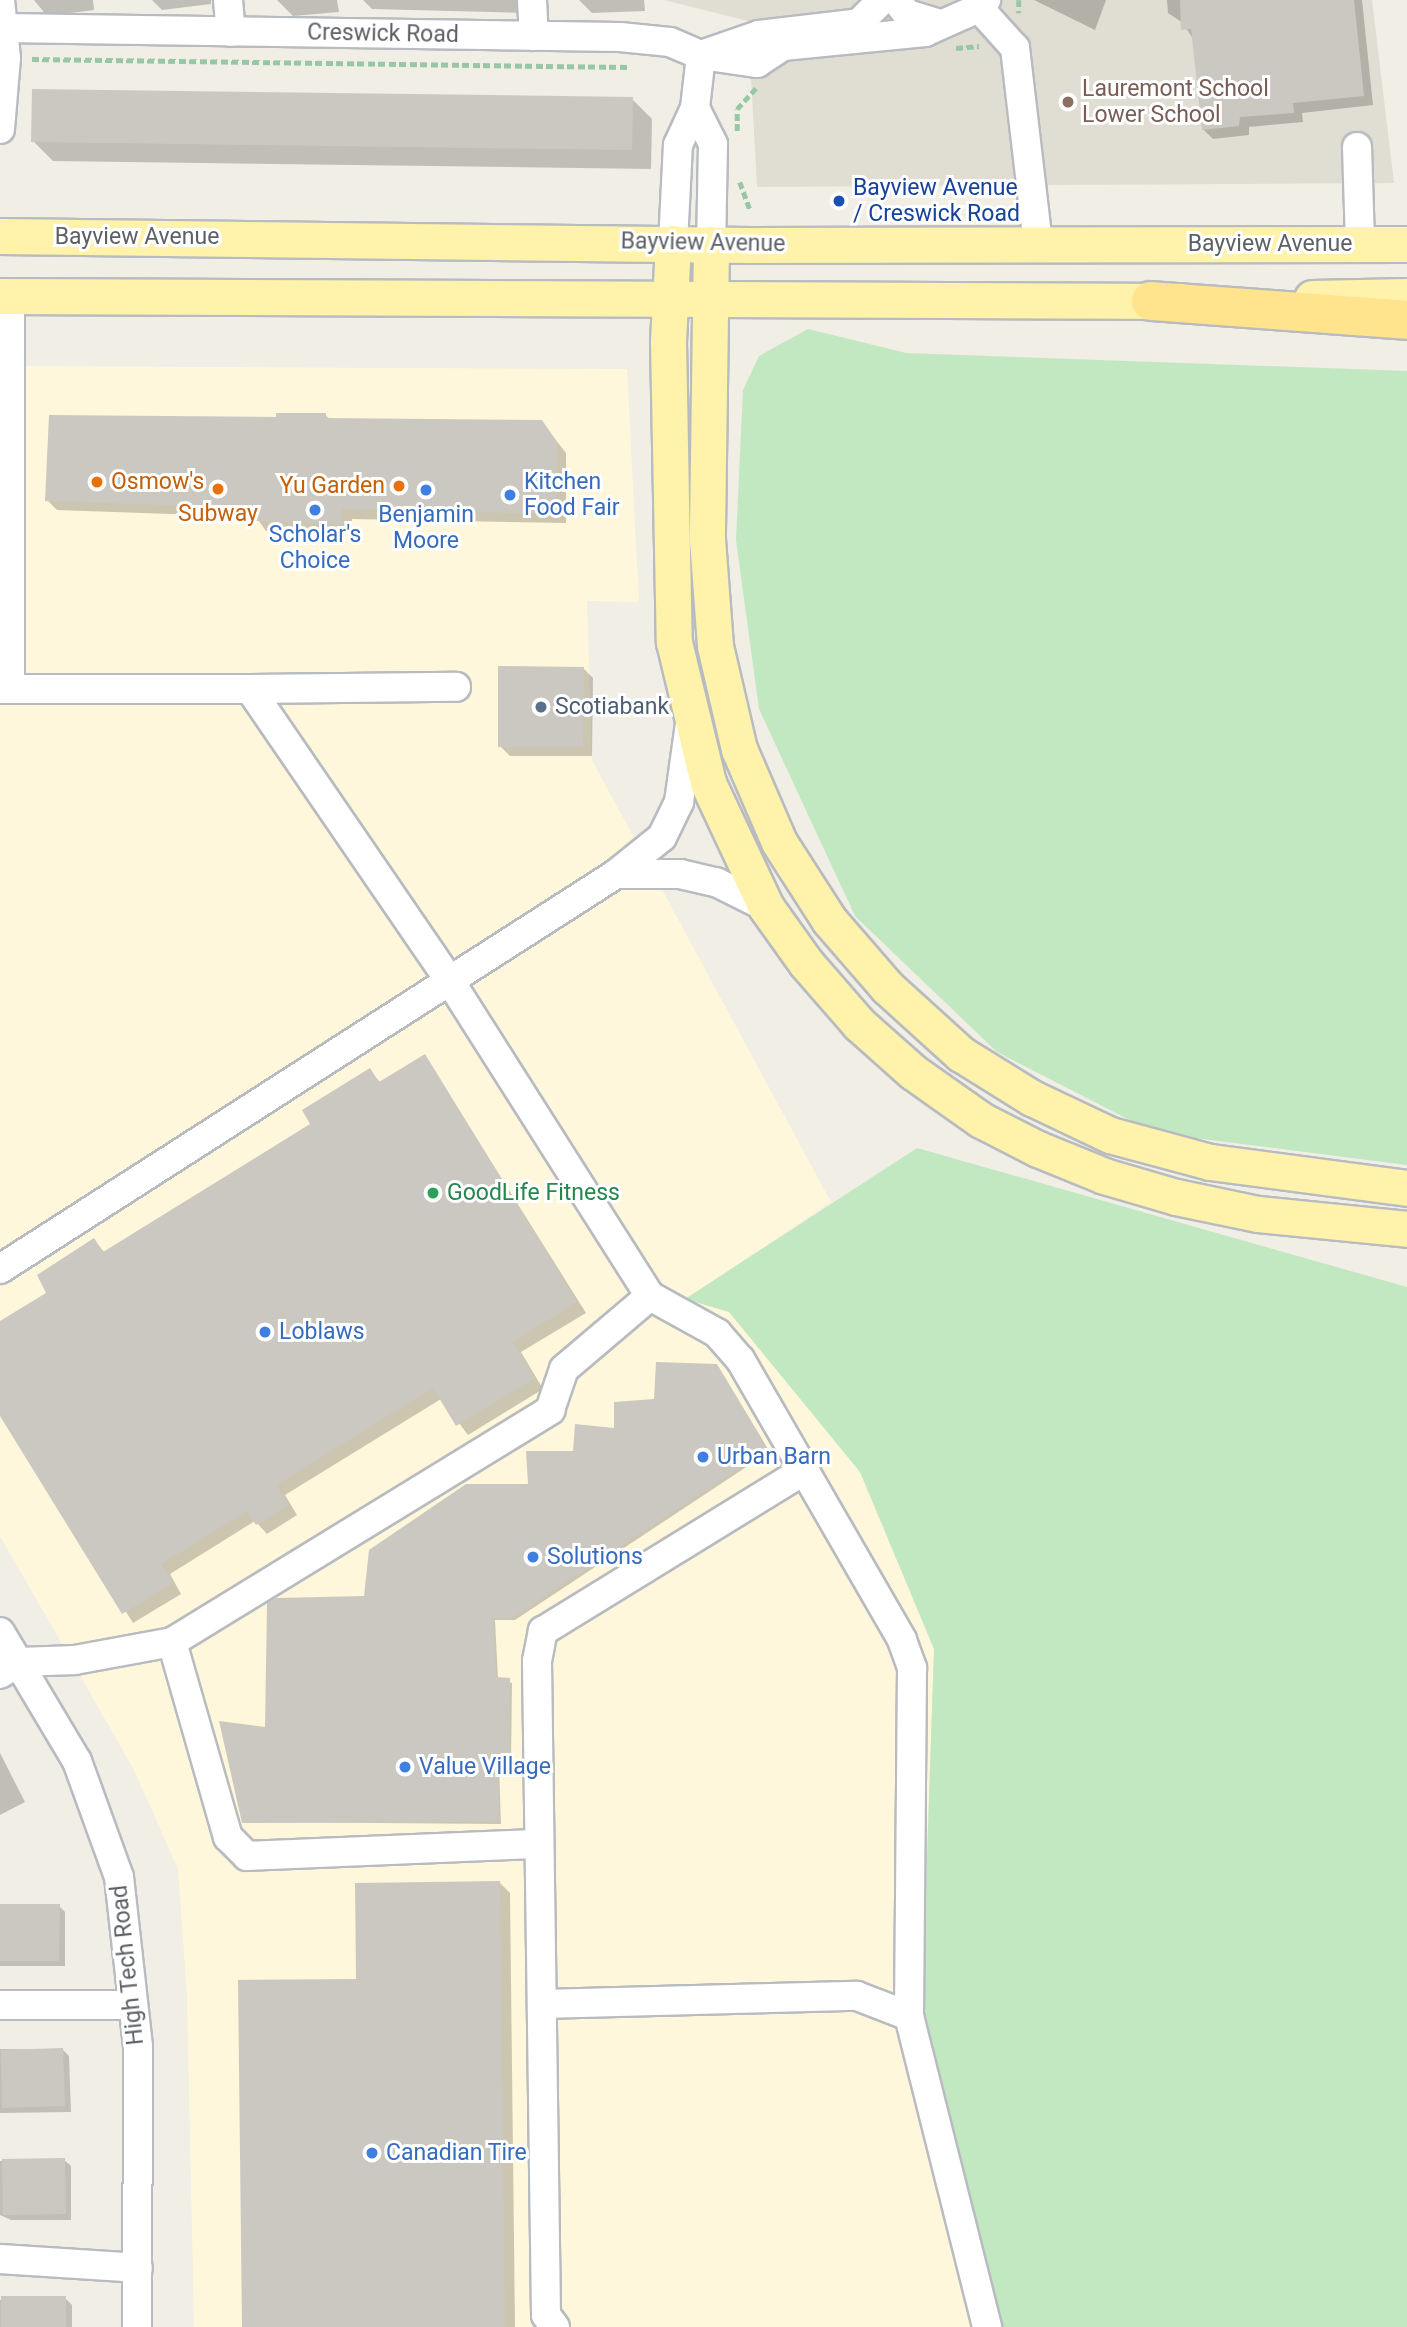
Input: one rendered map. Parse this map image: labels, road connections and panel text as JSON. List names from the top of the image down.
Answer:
{
  "streets": {
    "main road": ["Bayview Avenue"],
    "street": ["Creswick Road", "High Tech Road"]
  },
  "places": [
    "Lauremont School Lower School",
    "Bayview Avenue / Creswick Road",
    "Osmow's",
    "Yu Garden",
    "Subway",
    "Benjamin Moore",
    "Kitchen Food Fair",
    "Scholar's Choice",
    "Scotiabank",
    "GoodLife Fitness",
    "Loblaws",
    "Urban Barn",
    "Solutions",
    "Value Village",
    "Canadian Tire"
  ]
}
